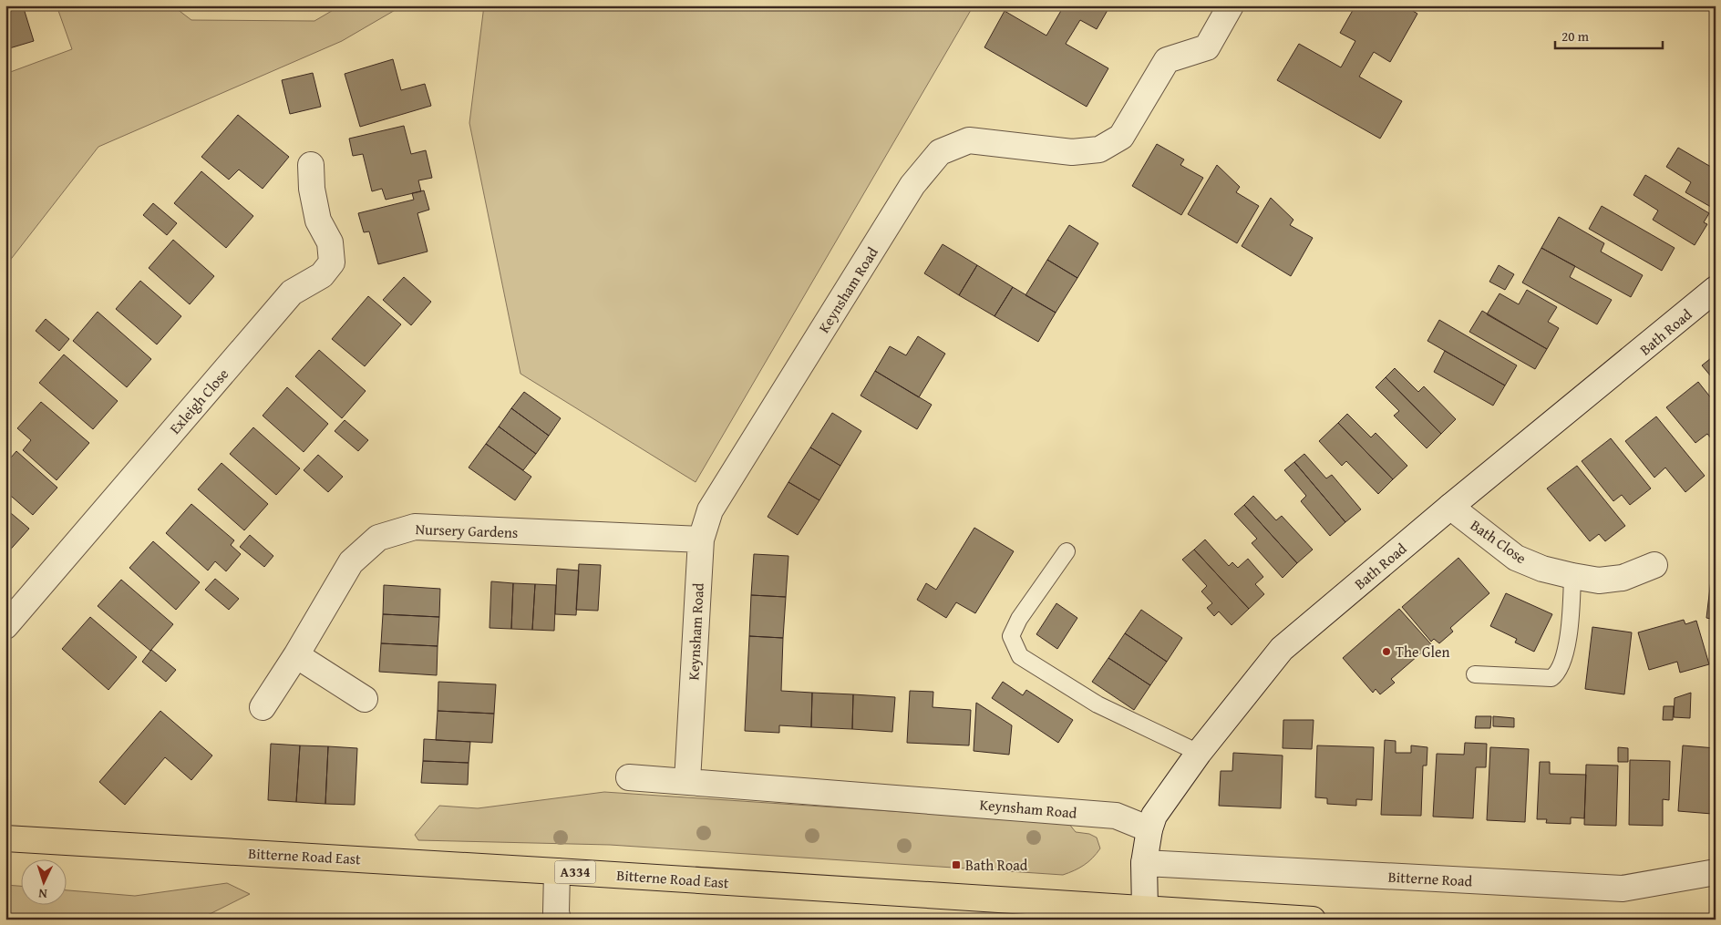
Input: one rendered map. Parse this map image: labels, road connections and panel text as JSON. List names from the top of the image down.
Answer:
{
  "streets": {
    "main road": ["Bitterne Road East", "A334"],
    "street": [
      "Keynsham Road",
      "Bath Road",
      "Exleigh Close",
      "Nursery Gardens",
      "Bath Close",
      "Bitterne Road"
    ]
  },
  "crossings": [
    ["Keynsham Road", "Bath Road"],
    ["Keynsham Road", "Nursery Gardens"],
    ["Bath Road", "Bath Close"],
    ["Bath Road", "Bitterne Road East"],
    ["Bath Road", "Bitterne Road"]
  ],
  "places": {
    "other": ["The Glen"],
    "transit": ["Bath Road"]
  },
  "scale_bar": "20 m",
  "north": "bottom"
}
